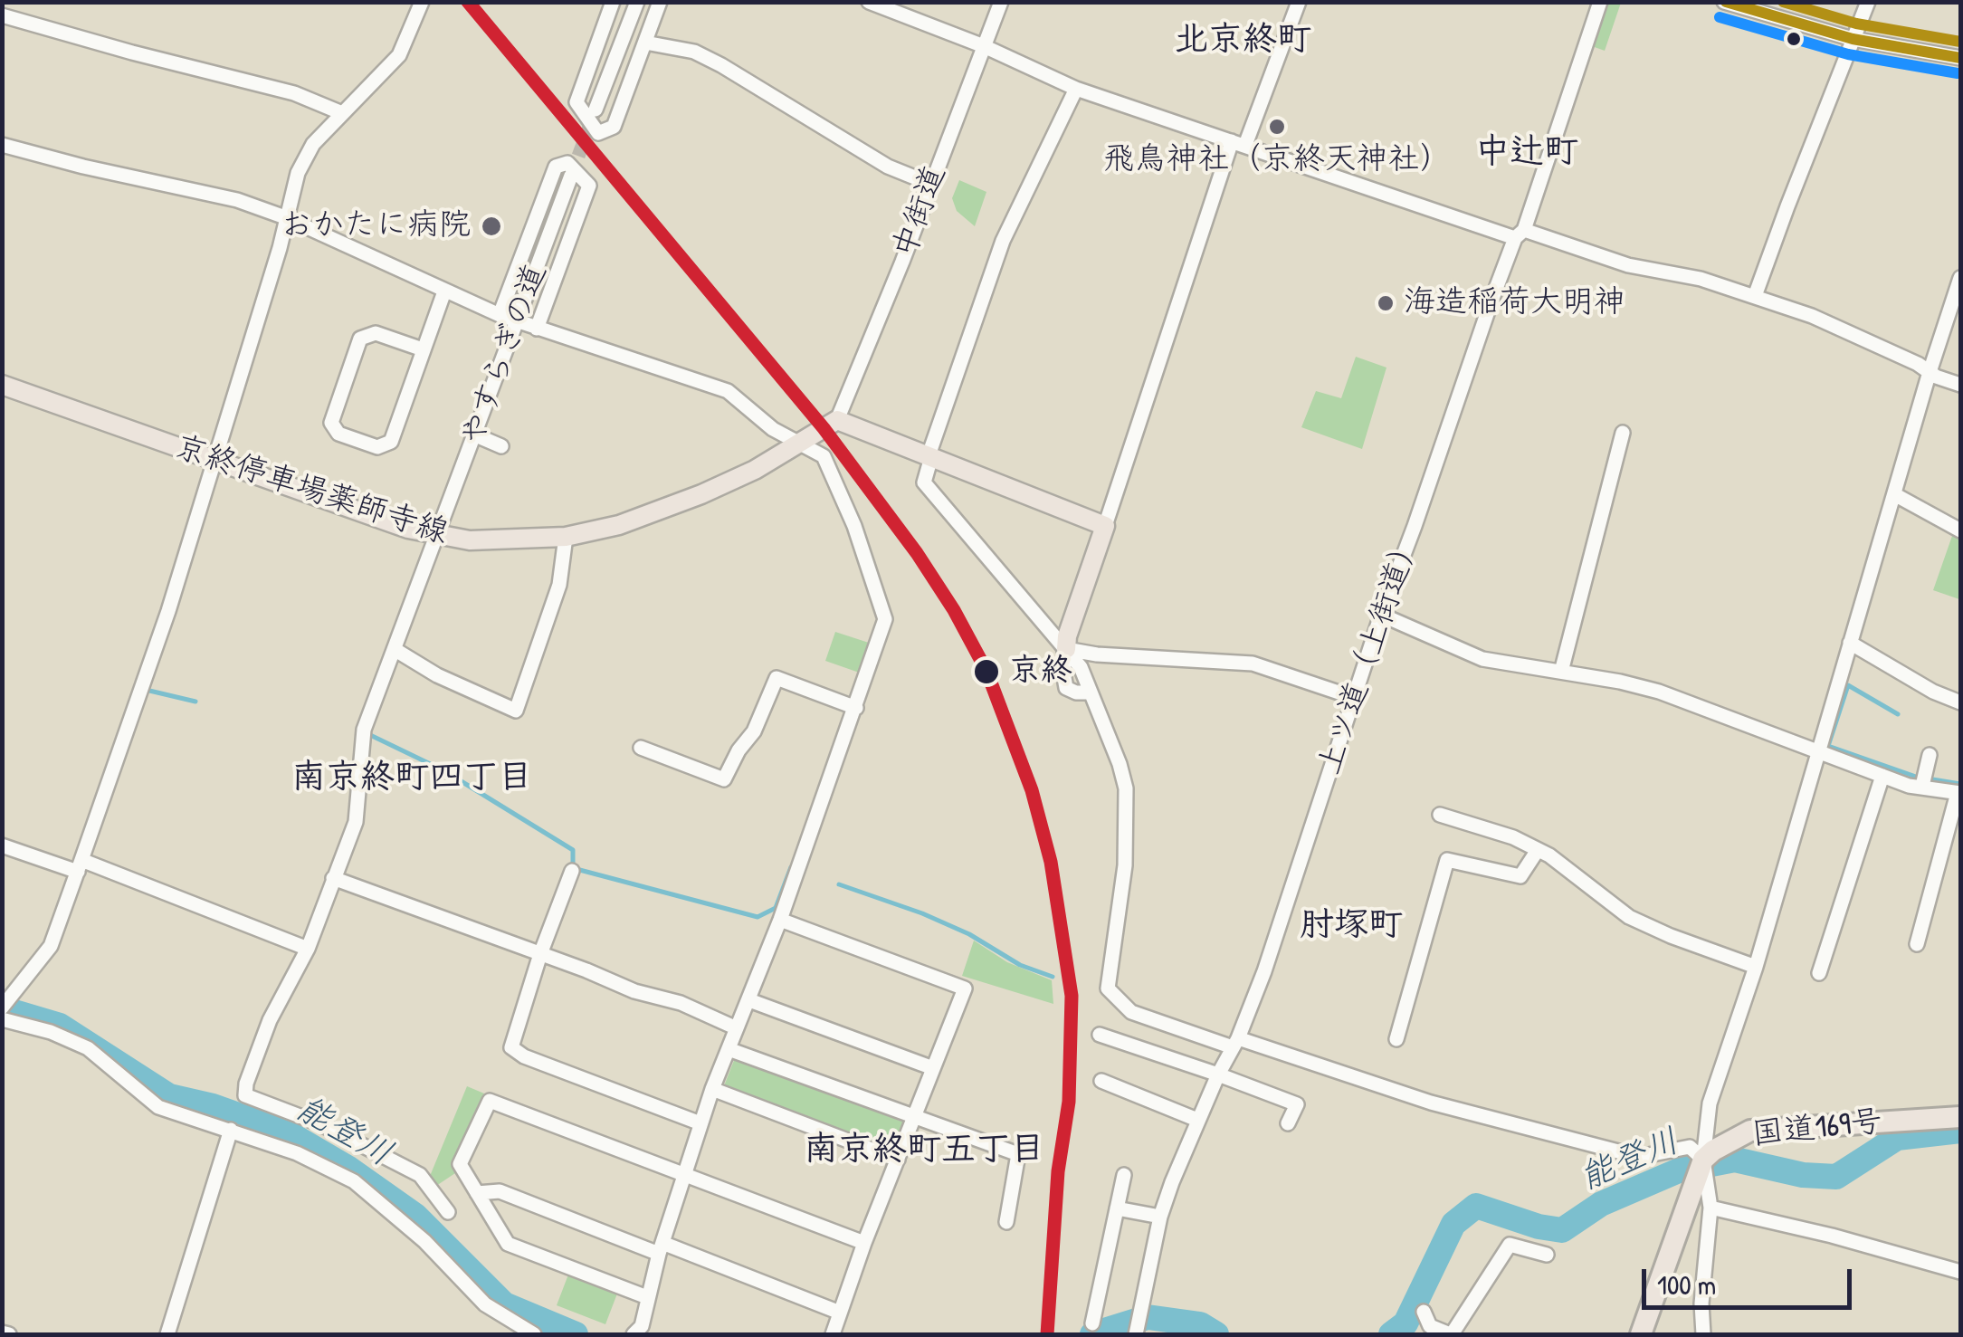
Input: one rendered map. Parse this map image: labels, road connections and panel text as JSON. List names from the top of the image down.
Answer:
{
  "streets": {
    "highway": ["国道169号"],
    "main road": ["京終停車場薬師寺線"],
    "street": ["中街道", "やすらぎの道", "上ツ道（上街道）"]
  },
  "crossings": [
    ["中街道", "京終停車場薬師寺線"],
    ["やすらぎの道", "京終停車場薬師寺線"]
  ],
  "districts": [
    "北京終町",
    "中辻町",
    "南京終町四丁目",
    "肘塚町",
    "南京終町五丁目"
  ],
  "water": ["能登川"],
  "places": [
    "飛鳥神社（京終天神社）",
    "おかたに病院",
    "海造稲荷大明神",
    "京終"
  ],
  "scale_bar": "100 m"
}
